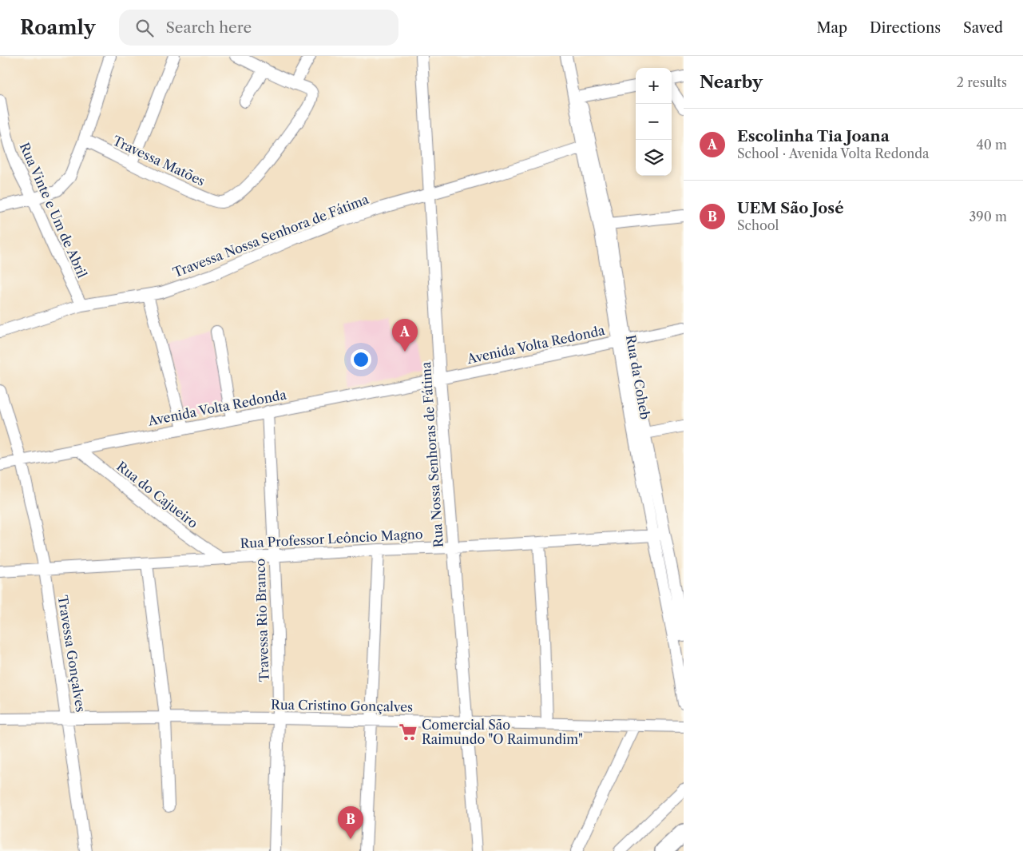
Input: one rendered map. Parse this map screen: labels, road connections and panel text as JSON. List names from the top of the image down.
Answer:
{
  "streets": {
    "street": [
      "Travessa Matões",
      "Rua Vinte e Um de Abril",
      "Travessa Nossa Senhora de Fátima",
      "Avenida Volta Redonda",
      "Rua da Coheb",
      "Rua Nossa Senhoras de Fátima",
      "Rua do Cajueiro",
      "Rua Professor Leôncio Magno",
      "Travessa Rio Branco",
      "Travessa Gonçalves",
      "Rua Cristino Gonçalves"
    ]
  },
  "crossings": [
    ["Rua Vinte e Um de Abril", "Travessa Nossa Senhora de Fátima"],
    ["Travessa Nossa Senhora de Fátima", "Rua da Coheb"],
    ["Travessa Nossa Senhora de Fátima", "Rua Nossa Senhoras de Fátima"],
    ["Avenida Volta Redonda", "Rua da Coheb"],
    ["Avenida Volta Redonda", "Rua Nossa Senhoras de Fátima"],
    ["Avenida Volta Redonda", "Rua do Cajueiro"],
    ["Avenida Volta Redonda", "Travessa Rio Branco"],
    ["Avenida Volta Redonda", "Travessa Gonçalves"],
    ["Rua da Coheb", "Rua Professor Leôncio Magno"],
    ["Rua Nossa Senhoras de Fátima", "Rua Professor Leôncio Magno"],
    ["Rua Nossa Senhoras de Fátima", "Rua Cristino Gonçalves"],
    ["Rua do Cajueiro", "Rua Professor Leôncio Magno"],
    ["Rua Professor Leôncio Magno", "Travessa Rio Branco"],
    ["Rua Professor Leôncio Magno", "Travessa Gonçalves"],
    ["Travessa Rio Branco", "Rua Cristino Gonçalves"],
    ["Travessa Gonçalves", "Rua Cristino Gonçalves"]
  ],
  "places": {
    "supermarket": ["Comercial São Raimundo \"O Raimundim\""]
  },
  "page": {
    "header": "Roamly",
    "search": "Search here",
    "nav": ["Map", "Directions", "Saved"],
    "heading": ["Nearby", "2 results"],
    "map_buttons": ["+", "−"],
    "list": [
      {
        "mark": "A",
        "name": "Escolinha Tia Joana",
        "note": "School · Avenida Volta Redonda",
        "value": "40 m"
      },
      {
        "mark": "B",
        "name": "UEM São José",
        "note": "School",
        "value": "390 m"
      }
    ],
    "pins": ["A", "B"]
  }
}
